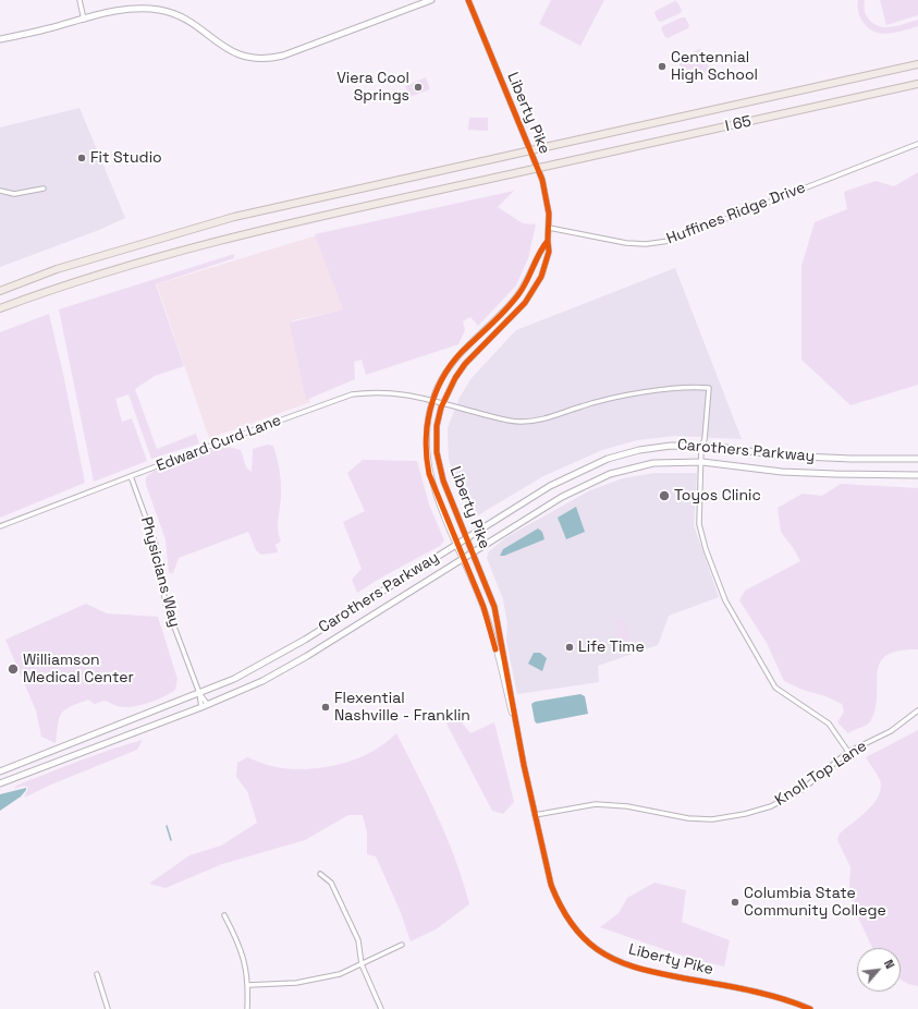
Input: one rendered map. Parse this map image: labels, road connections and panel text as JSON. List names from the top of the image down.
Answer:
{
  "streets": {
    "highway": ["I 65"],
    "main road": ["Carothers Parkway"],
    "street": [
      "Liberty Pike",
      "Huffines Ridge Drive",
      "Edward Curd Lane",
      "Physicians Way",
      "Knoll Top Lane"
    ]
  },
  "crossings": [
    ["Liberty Pike", "Huffines Ridge Drive"],
    ["Liberty Pike", "Edward Curd Lane"],
    ["Liberty Pike", "Carothers Parkway"],
    ["Liberty Pike", "Knoll Top Lane"],
    ["Edward Curd Lane", "Carothers Parkway"],
    ["Edward Curd Lane", "Physicians Way"],
    ["Carothers Parkway", "Physicians Way"]
  ],
  "places": [
    "Centennial High School",
    "Viera Cool Springs",
    "Fit Studio",
    "Toyos Clinic",
    "Life Time",
    "Williamson Medical Center",
    "Flexential Nashville - Franklin",
    "Columbia State Community College"
  ],
  "north": "top right"
}
